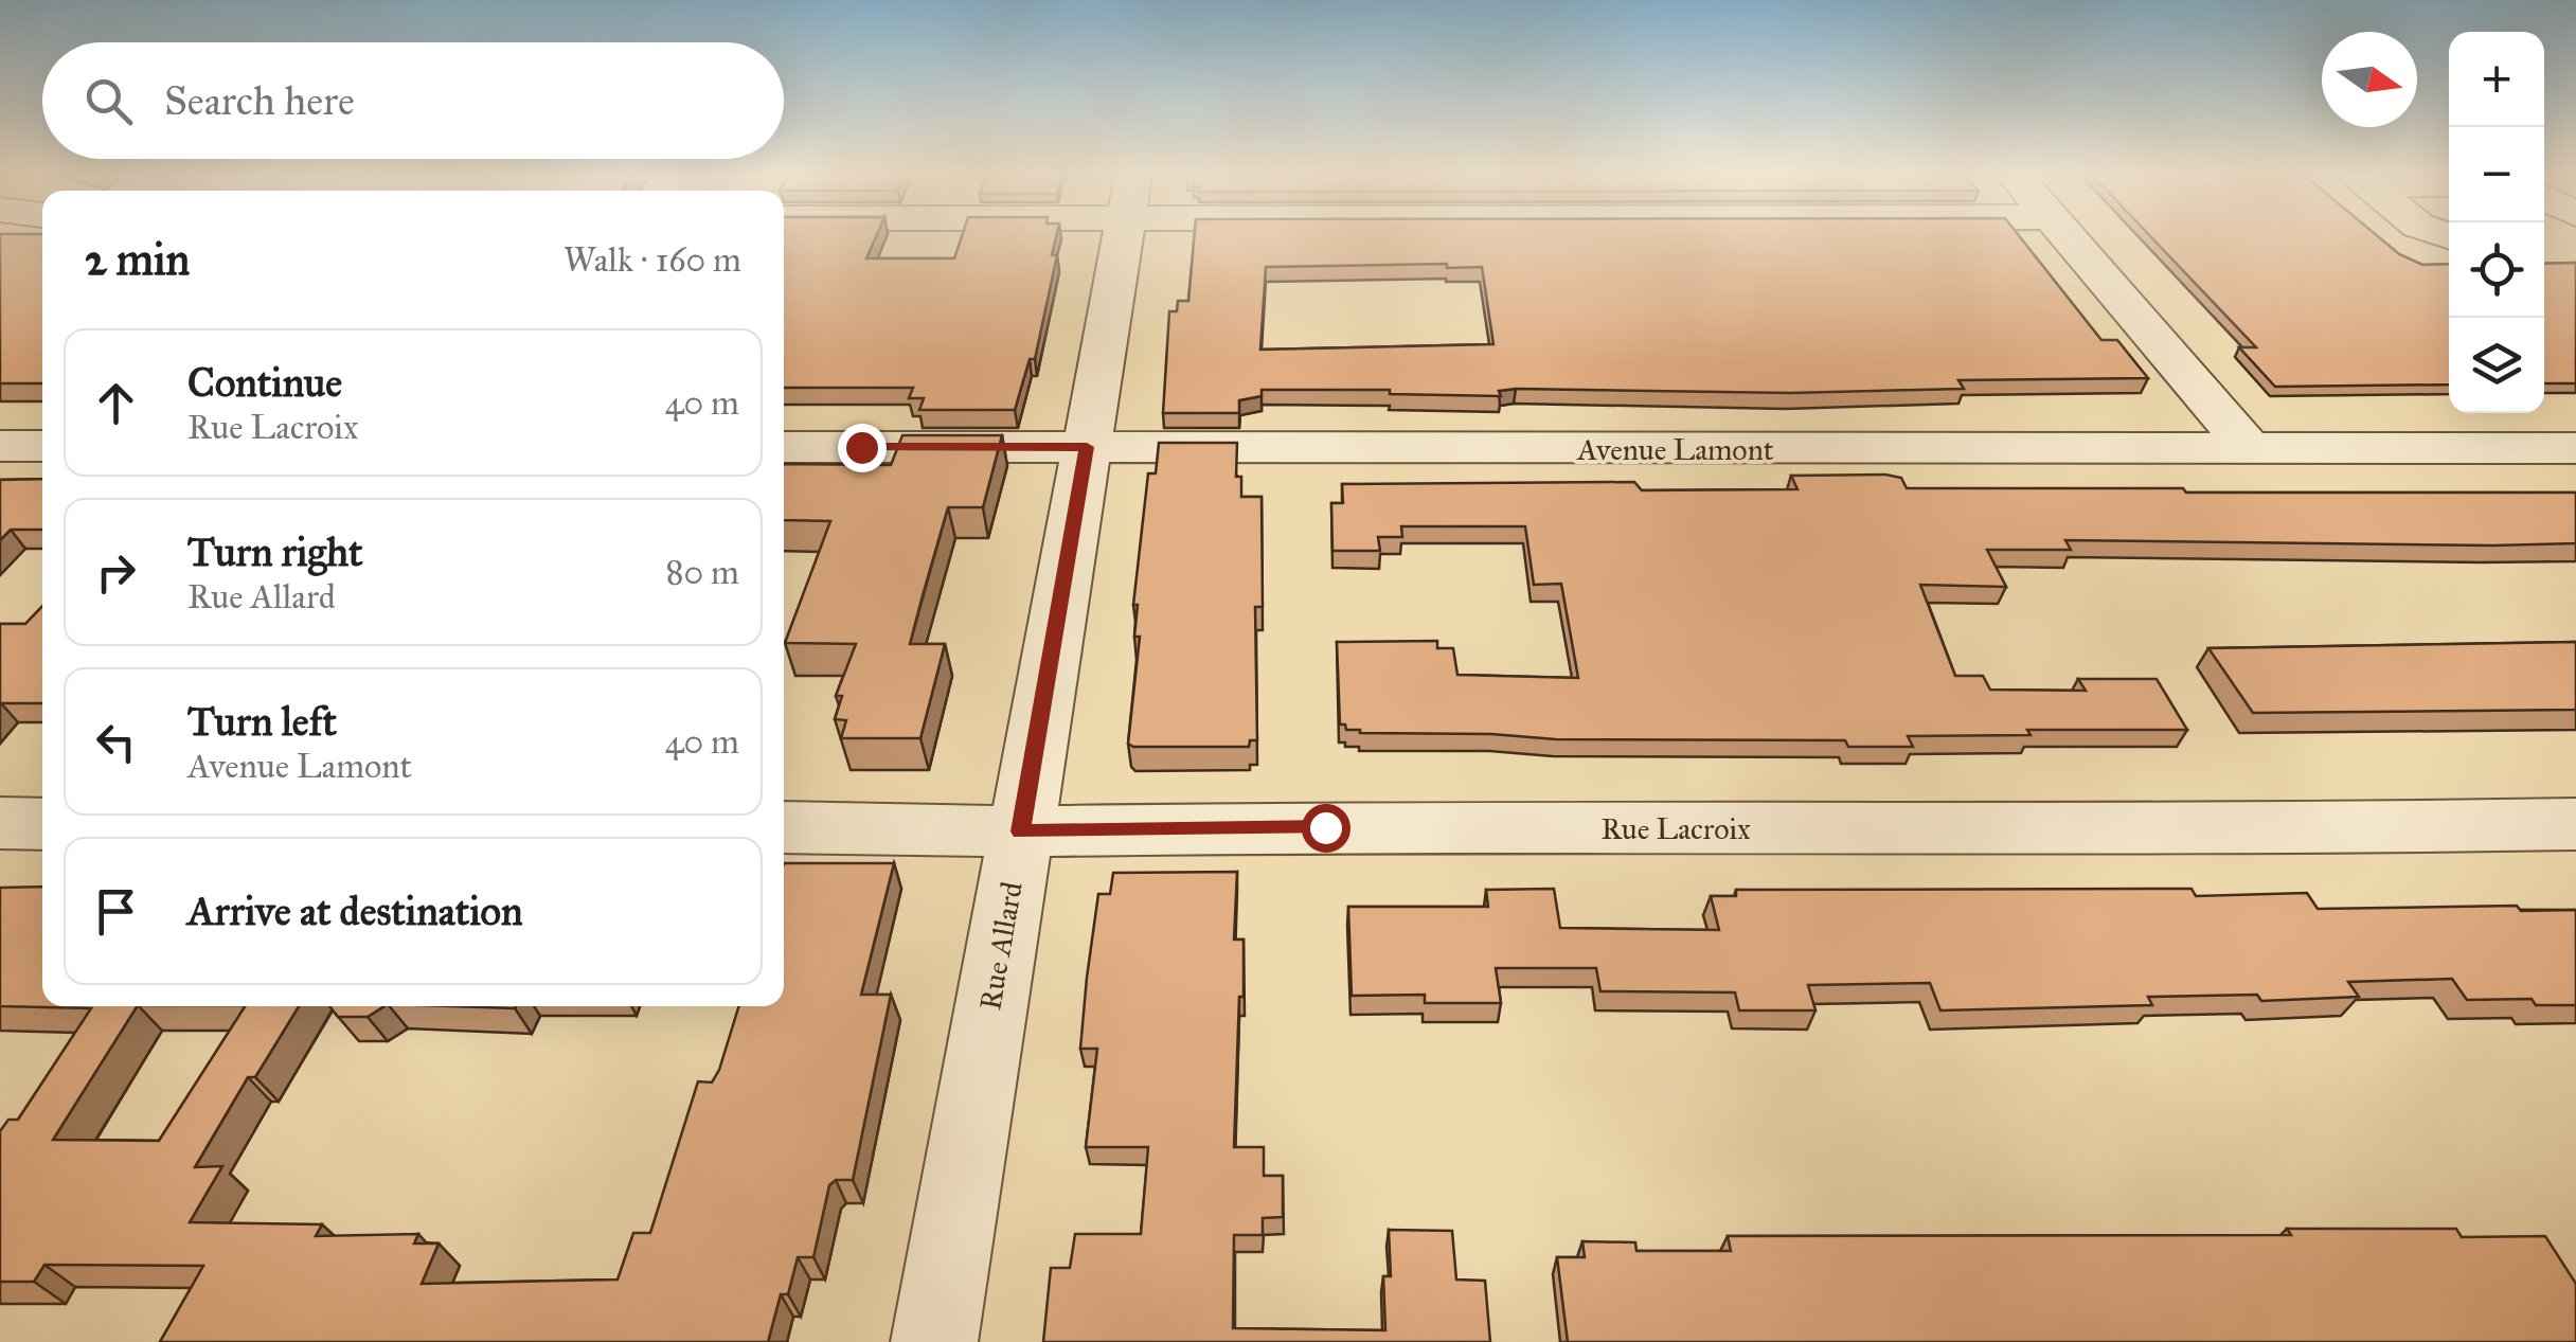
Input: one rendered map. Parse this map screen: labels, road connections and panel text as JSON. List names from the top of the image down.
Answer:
{
  "streets": {
    "street": ["Avenue Lamont", "Rue Lacroix", "Rue Allard"]
  },
  "crossings": [
    ["Avenue Lamont", "Rue Allard"],
    ["Rue Lacroix", "Rue Allard"]
  ],
  "north": "right",
  "page": {
    "map_buttons": ["+", "−"],
    "search": "Search here",
    "heading": ["2 min", "Walk · 160 m"],
    "list": [
      ["Continue", "Rue Lacroix", "40 m"],
      ["Turn right", "Rue Allard", "80 m"],
      ["Turn left", "Avenue Lamont", "40 m"],
      "Arrive at destination"
    ]
  }
}
